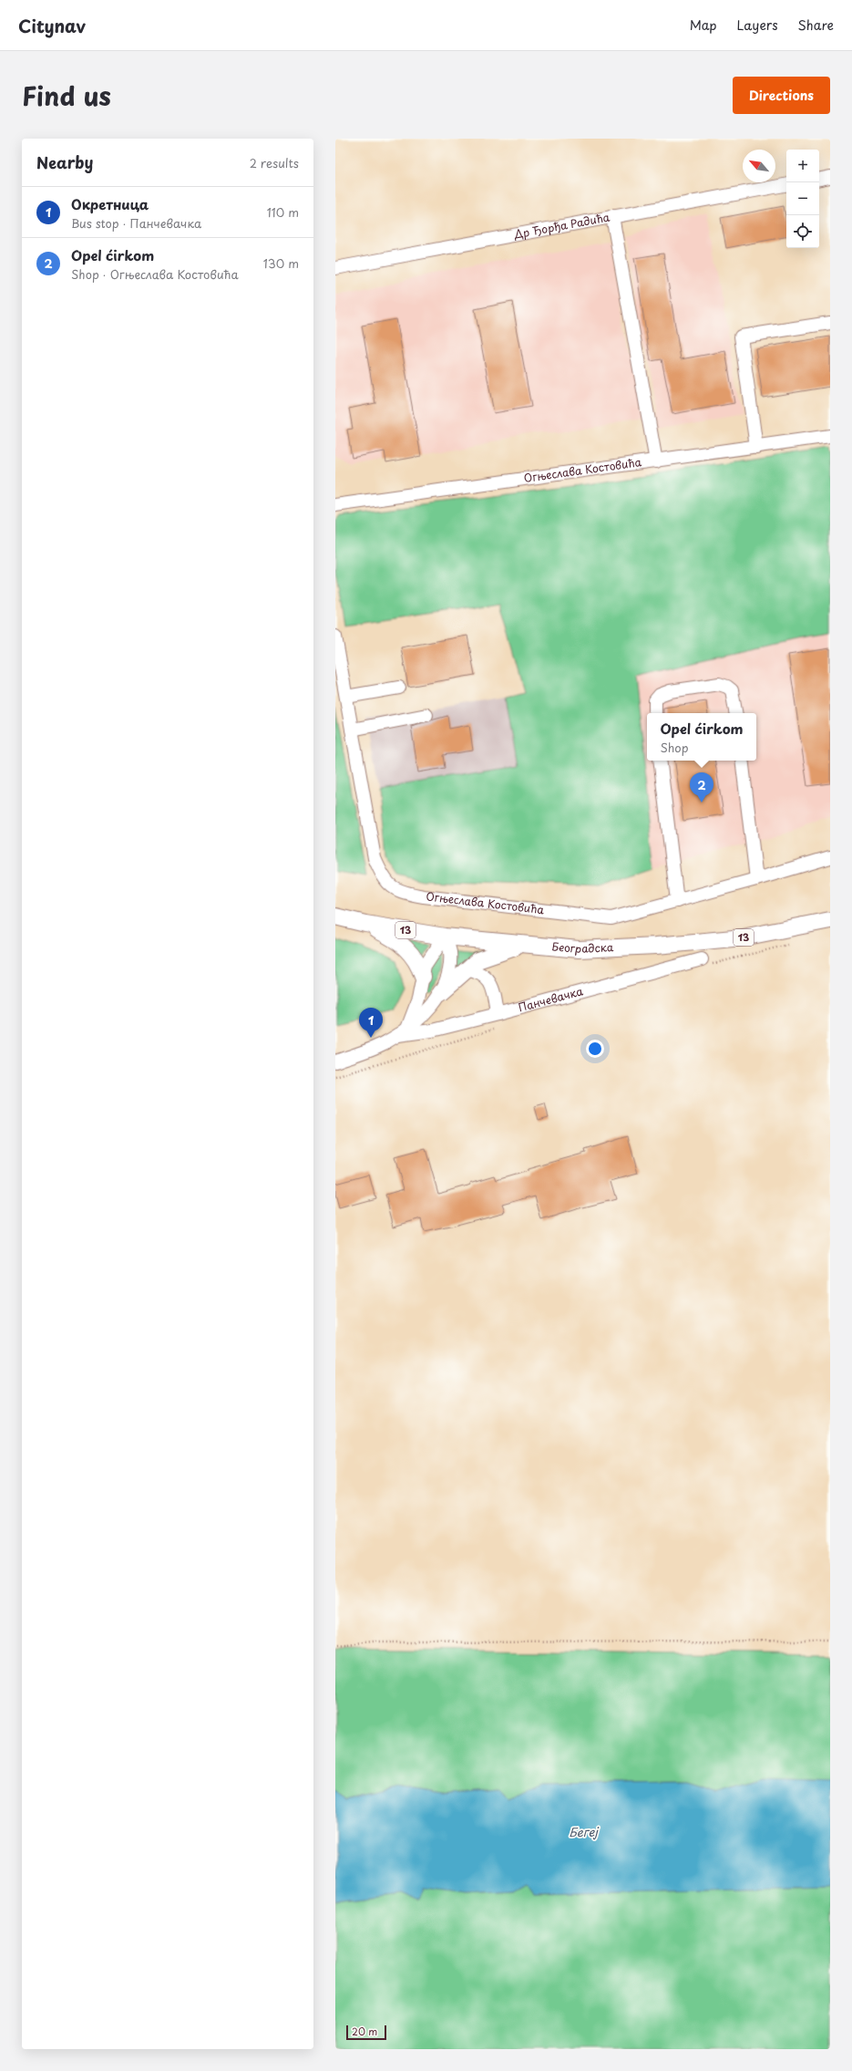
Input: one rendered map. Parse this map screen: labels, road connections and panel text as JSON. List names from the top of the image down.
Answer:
{
  "streets": {
    "main road": ["13", "Београдска"],
    "street": ["Др Ђорђа Радића", "Огњеслава Костовића", "Панчевачка"]
  },
  "crossings": [
    ["Београдска", "Панчевачка"]
  ],
  "water": ["Бегеј"],
  "scale_bar": "20 m",
  "north": "top left",
  "page": {
    "header": "Citynav",
    "nav": ["Map", "Layers", "Share"],
    "title": "Find us",
    "buttons": "Directions",
    "heading": ["Nearby", "2 results"],
    "map_buttons": ["+", "−"],
    "list": [
      {
        "mark": "1",
        "name": "Окретница",
        "note": "Bus stop · Панчевачка",
        "value": "110 m"
      },
      {
        "mark": "2",
        "name": "Opel ćirkom",
        "note": "Shop · Огњеслава Костовића",
        "value": "130 m"
      }
    ],
    "popup": ["Opel ćirkom", "Shop"],
    "pins": ["2", "1"],
    "scale": "20 m"
  }
}
